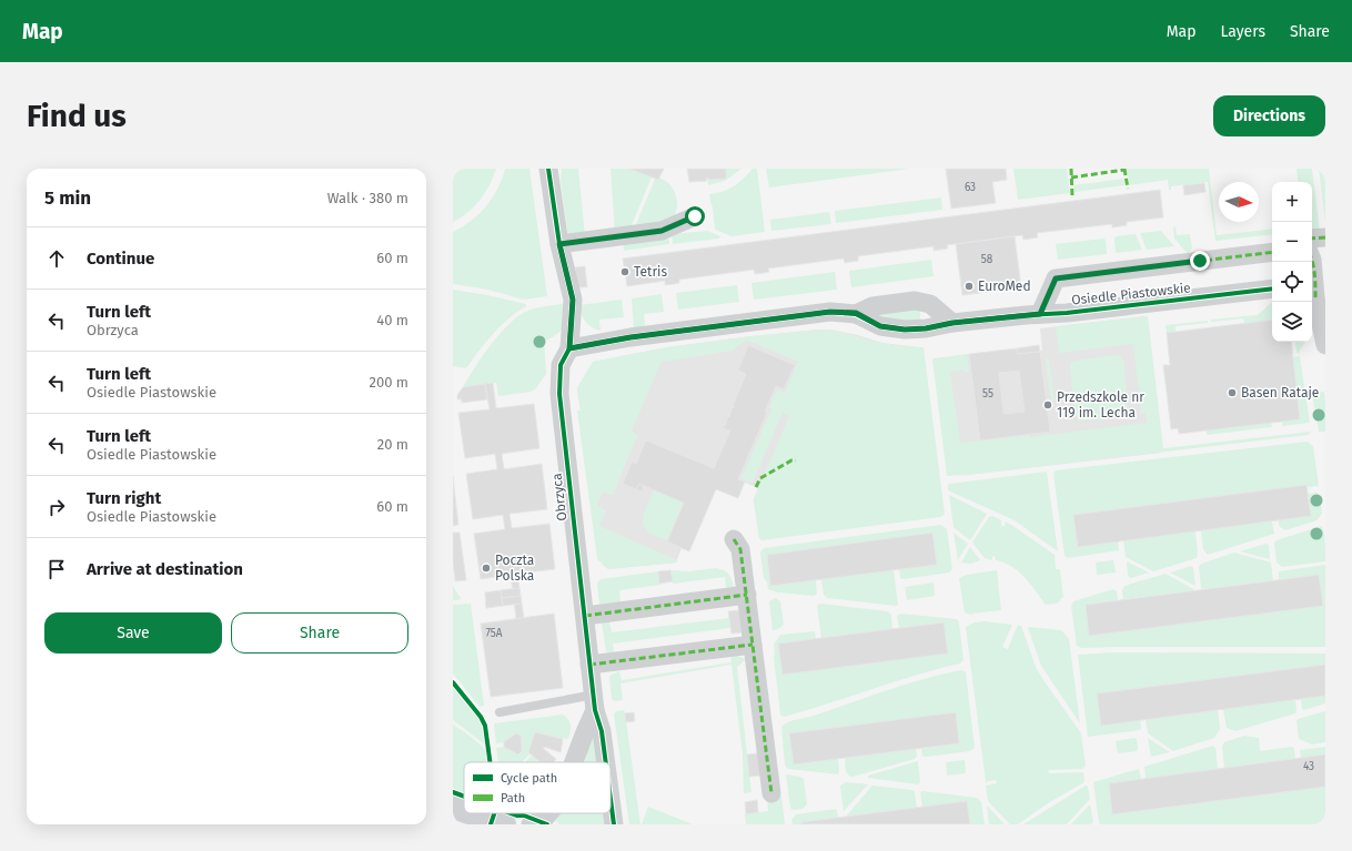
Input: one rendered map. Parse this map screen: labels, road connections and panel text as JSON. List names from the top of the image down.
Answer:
{
  "streets": {
    "street": ["Osiedle Piastowskie", "Obrzyca"]
  },
  "crossings": [
    ["Osiedle Piastowskie", "Obrzyca"]
  ],
  "places": [
    "Tetris",
    "EuroMed",
    "Basen Rataje",
    "Przedszkole nr 119 im. Lecha",
    "Poczta Polska"
  ],
  "house_numbers": [
    "63",
    "58",
    "55",
    "75A",
    "43"
  ],
  "legend": ["Cycle path", "Path"],
  "north": "right",
  "page": {
    "header": "Map",
    "nav": ["Map", "Layers", "Share"],
    "buttons": [
      "Directions",
      ["Save", "Share"]
    ],
    "title": "Find us",
    "heading": ["5 min", "Walk · 380 m"],
    "map_buttons": ["+", "−"],
    "list": [
      ["Continue", "60 m"],
      ["Turn left", "Obrzyca", "40 m"],
      ["Turn left", "Osiedle Piastowskie", "200 m"],
      ["Turn left", "Osiedle Piastowskie", "20 m"],
      ["Turn right", "Osiedle Piastowskie", "60 m"],
      "Arrive at destination"
    ]
  }
}
